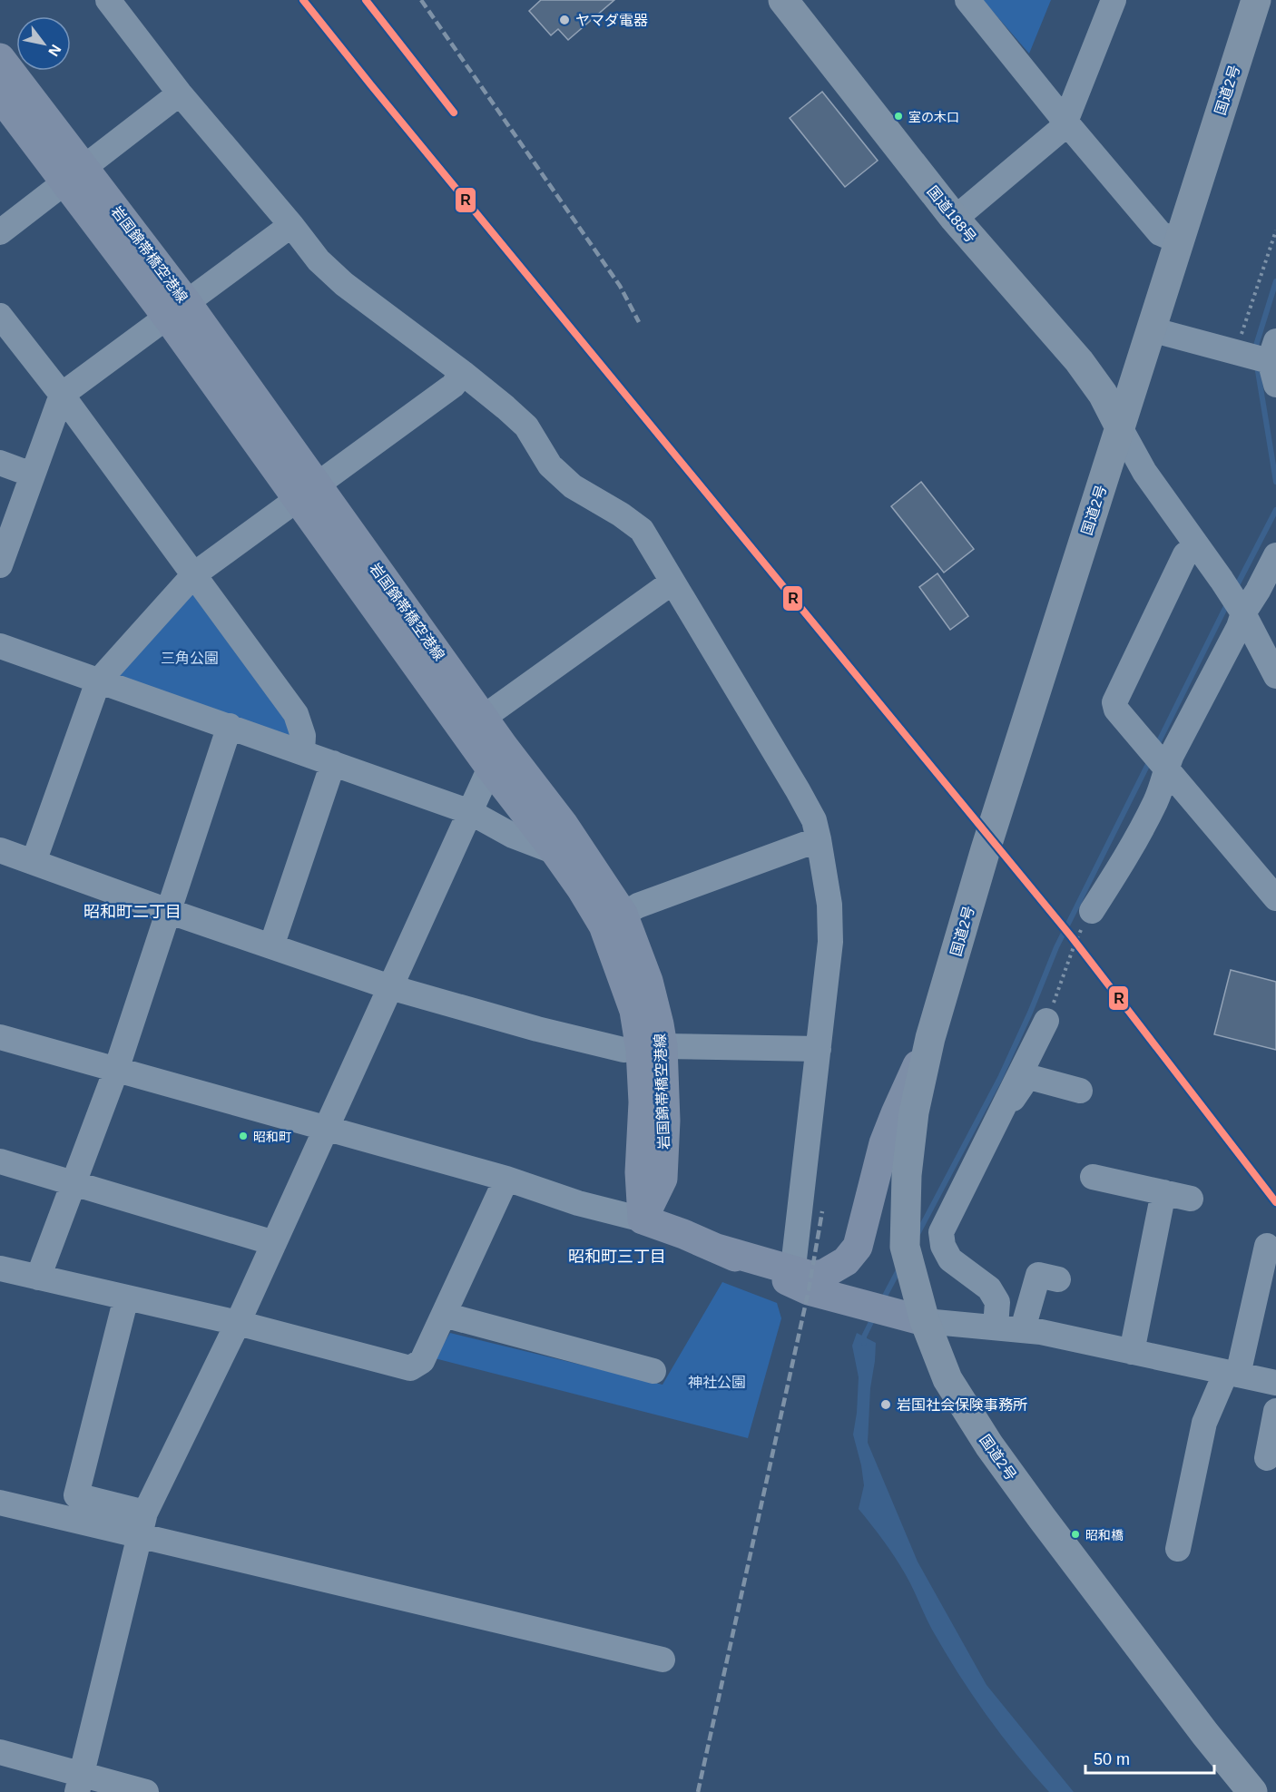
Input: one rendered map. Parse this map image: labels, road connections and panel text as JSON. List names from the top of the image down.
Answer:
{
  "streets": {
    "highway": ["国道2号", "国道188号"],
    "main road": ["岩国錦帯橋空港線"]
  },
  "crossings": [
    ["国道2号", "国道188号"]
  ],
  "districts": ["昭和町二丁目", "昭和町三丁目"],
  "parks": ["三角公園", "神社公園"],
  "places": [
    "ヤマダ電器",
    "室の木口",
    "昭和町",
    "岩国社会保険事務所",
    "昭和橋"
  ],
  "lines": ["transit line R"],
  "scale_bar": "50 m",
  "north": "bottom right"
}
